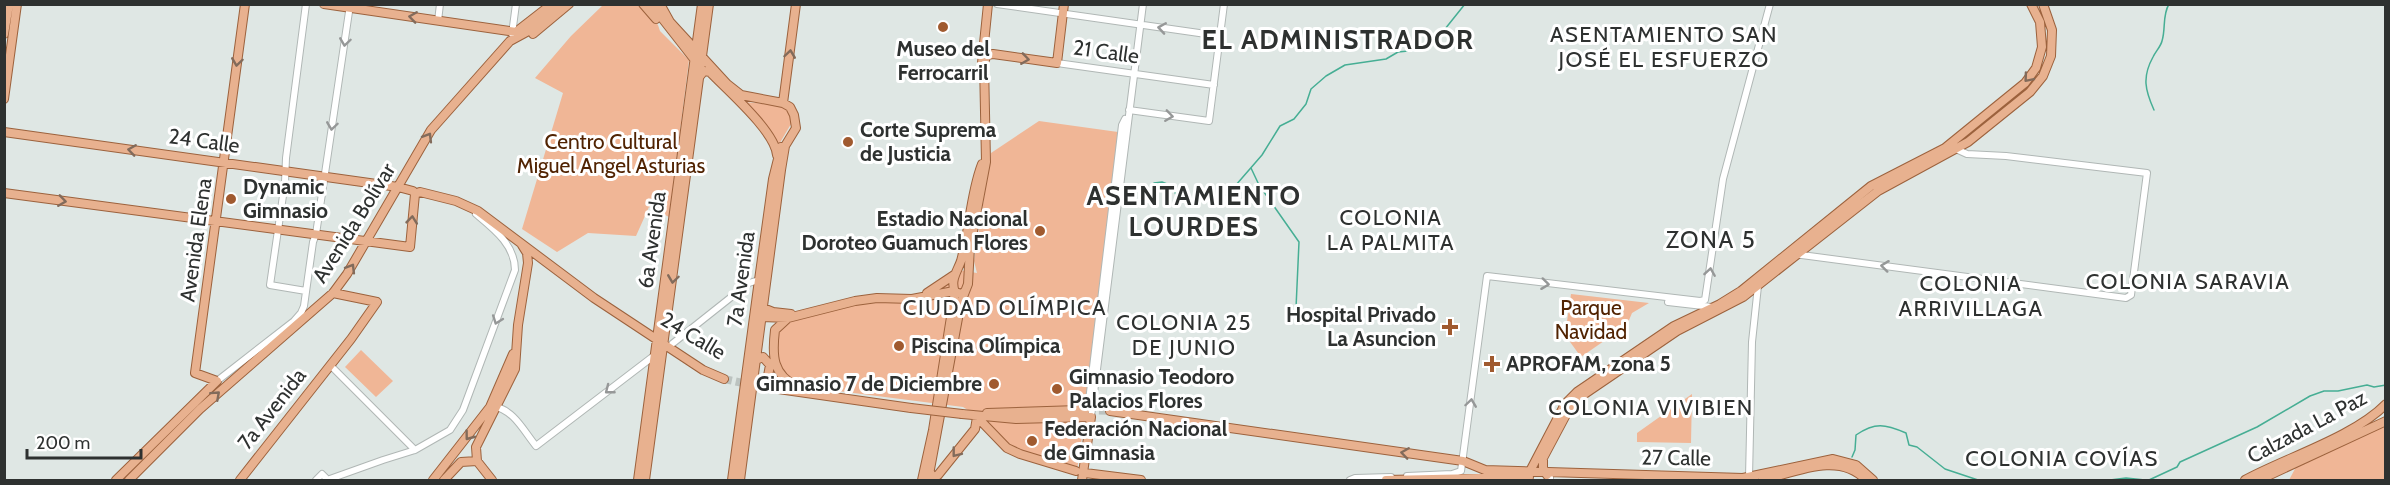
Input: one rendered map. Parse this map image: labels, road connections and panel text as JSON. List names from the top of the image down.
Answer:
{
  "streets": {
    "main road": [
      "21 Calle",
      "24 Calle",
      "Avenida Bolívar",
      "Avenida Elena",
      "6a Avenida",
      "7a Avenida",
      "Calzada La Paz",
      "27 Calle"
    ]
  },
  "crossings": [
    ["24 Calle", "Avenida Bolívar"],
    ["24 Calle", "Avenida Elena"],
    ["24 Calle", "6a Avenida"],
    ["Avenida Bolívar", "Avenida Elena"],
    ["Avenida Bolívar", "7a Avenida"]
  ],
  "one_way": ["Avenida Elena"],
  "districts": [
    "ASENTAMIENTO SAN JOSÉ EL ESFUERZO",
    "EL ADMINISTRADOR",
    "ASENTAMIENTO LOURDES",
    "COLONIA LA PALMITA",
    "ZONA 5",
    "COLONIA SARAVIA",
    "COLONIA ARRIVILLAGA",
    "CIUDAD OLÍMPICA",
    "COLONIA 25 DE JUNIO",
    "COLONIA VIVIBIEN",
    "COLONIA COVÍAS"
  ],
  "parks": ["Centro Cultural Miguel Angel Asturias", "Parque Navidad"],
  "places": {
    "other": [
      "Museo del Ferrocarril",
      "Corte Suprema de Justicia",
      "Dynamic Gimnasio",
      "Estadio Nacional Doroteo Guamuch Flores",
      "Piscina Olímpica",
      "Gimnasio 7 de Diciembre",
      "Gimnasio Teodoro Palacios Flores",
      "Federación Nacional de Gimnasia"
    ],
    "health": ["Hospital Privado La Asuncion", "APROFAM, zona 5"]
  },
  "scale_bar": "200 m"
}
